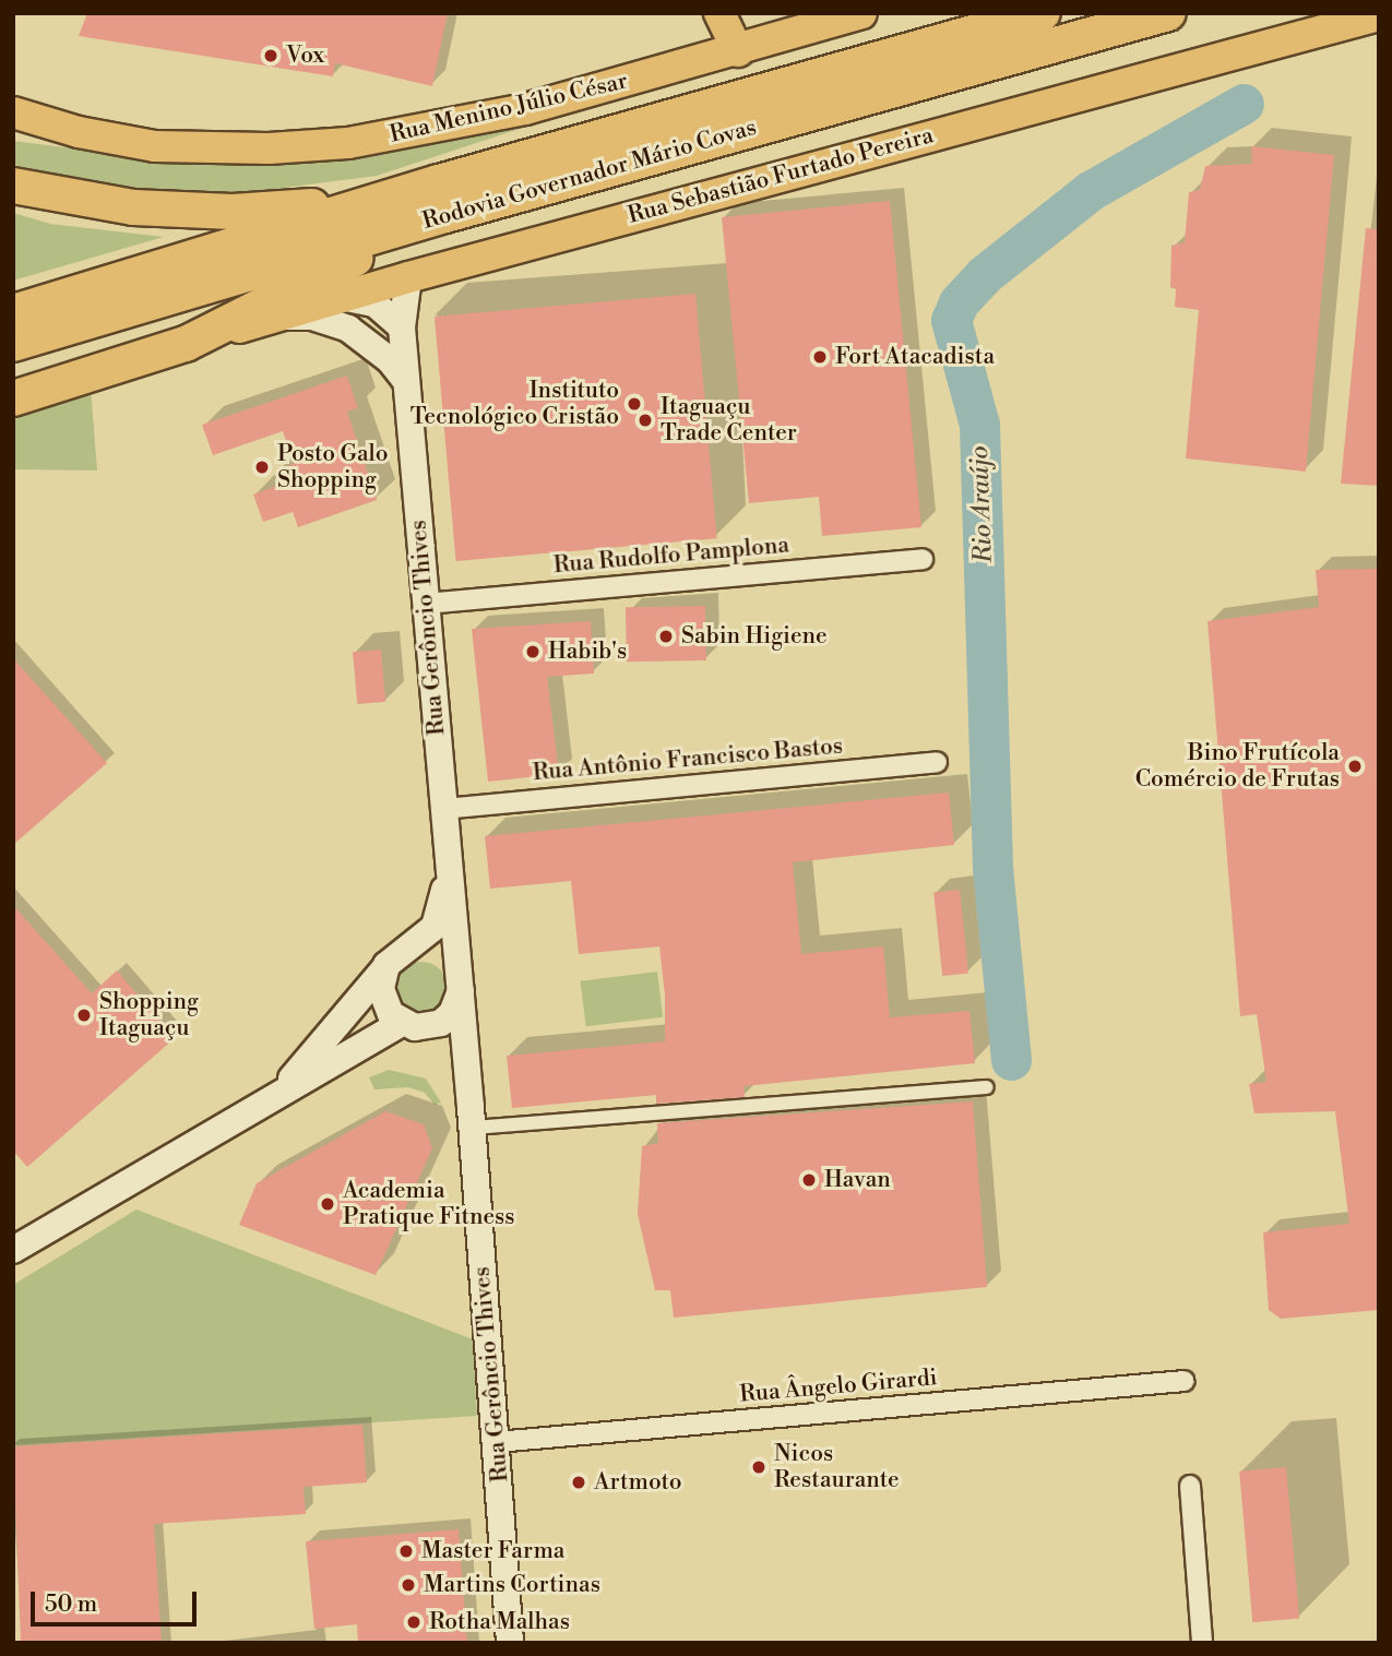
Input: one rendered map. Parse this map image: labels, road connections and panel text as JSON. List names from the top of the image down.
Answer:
{
  "streets": {
    "highway": ["Rodovia Governador Mário Covas"],
    "main road": ["Rua Menino Júlio César", "Rua Sebastião Furtado Pereira", "Rua Gerôncio Thives"],
    "street": ["Rua Rudolfo Pamplona", "Rua Antônio Francisco Bastos", "Rua Ângelo Girardi"]
  },
  "crossings": [
    ["Rua Sebastião Furtado Pereira", "Rua Gerôncio Thives"],
    ["Rua Rudolfo Pamplona", "Rua Gerôncio Thives"],
    ["Rua Gerôncio Thives", "Rua Antônio Francisco Bastos"],
    ["Rua Gerôncio Thives", "Rua Ângelo Girardi"]
  ],
  "water": ["Rio Araújo"],
  "places": [
    "Vox",
    "Fort Atacadista",
    "Instituto Tecnológico Cristão",
    "Itaguaçu Trade Center",
    "Posto Galo Shopping",
    "Sabin Higiene",
    "Habib's",
    "Bino Frutícola Comércio de Frutas",
    "Shopping Itaguaçu",
    "Havan",
    "Academia Pratique Fitness",
    "Nicos Restaurante",
    "Artmoto",
    "Master Farma",
    "Martins Cortinas",
    "Rotha Malhas"
  ],
  "scale_bar": "50 m"
}
